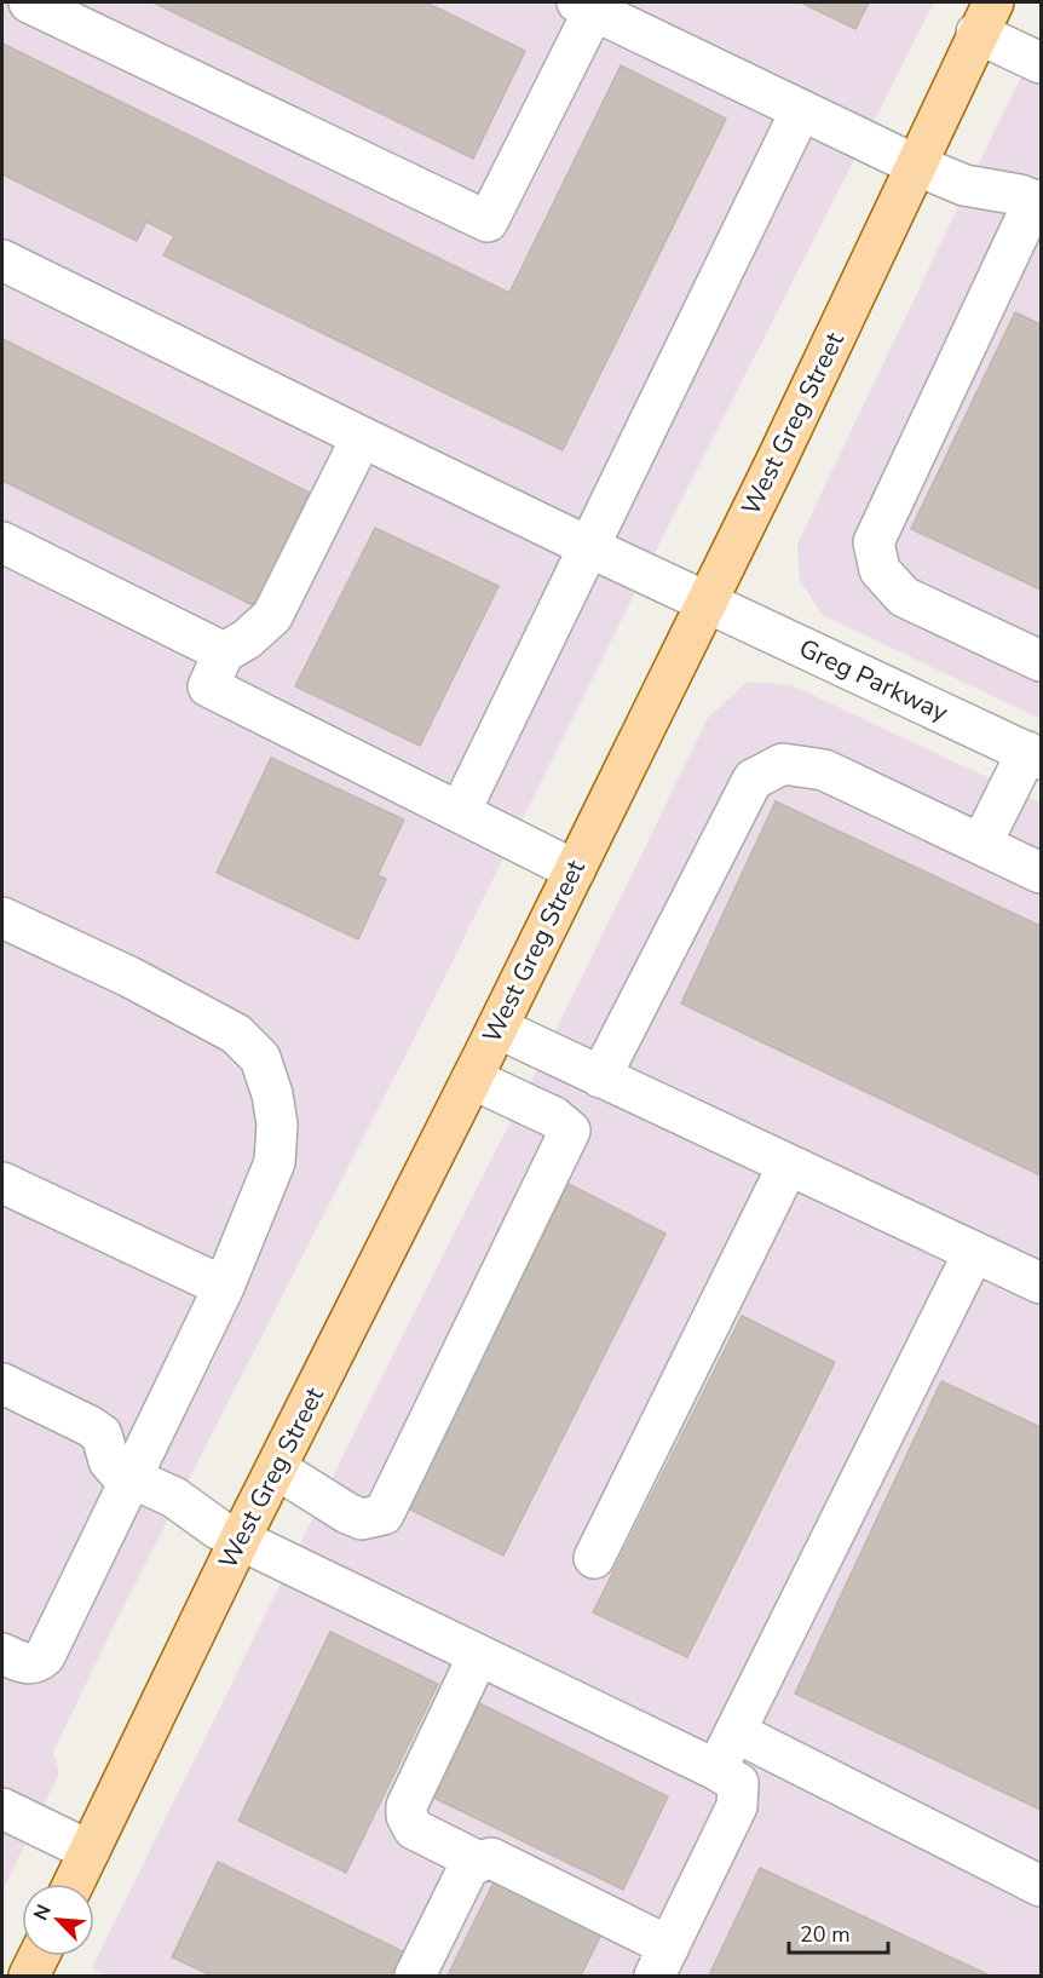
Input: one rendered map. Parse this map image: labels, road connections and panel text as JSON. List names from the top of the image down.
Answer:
{
  "streets": {
    "main road": ["West Greg Street"],
    "street": ["Greg Parkway"]
  },
  "crossings": [
    ["West Greg Street", "Greg Parkway"]
  ],
  "scale_bar": "20 m",
  "north": "top left"
}
